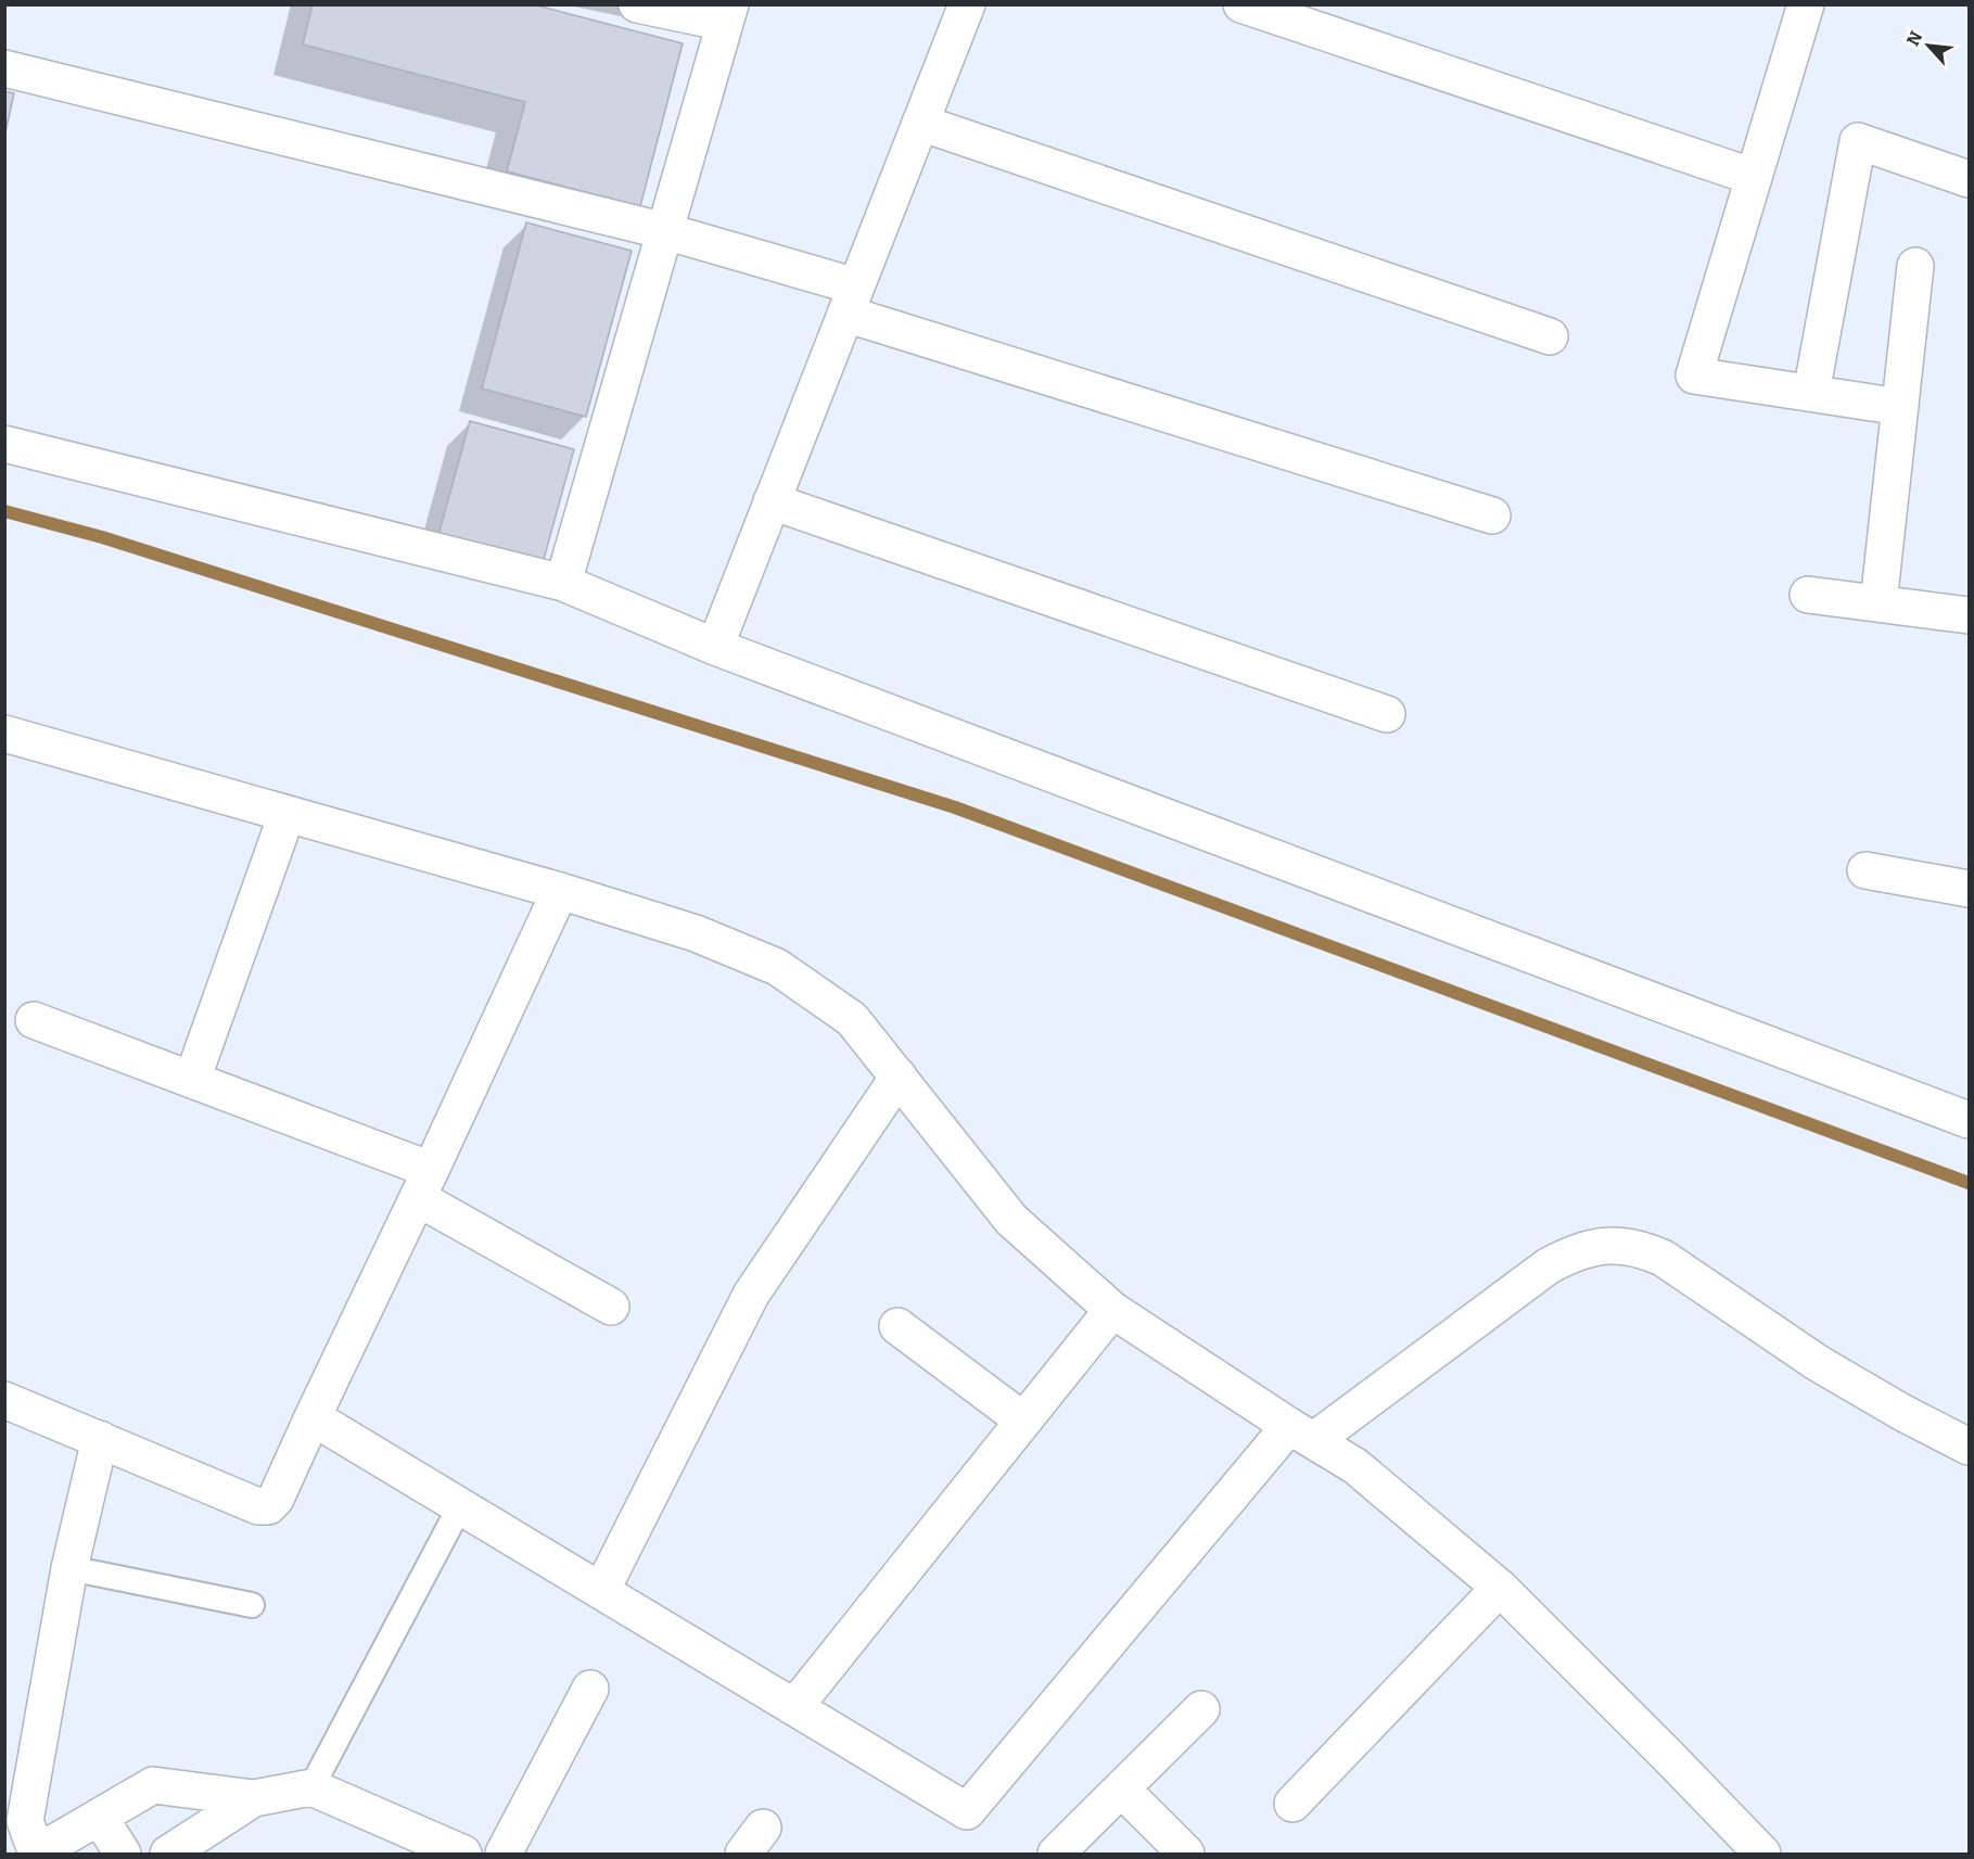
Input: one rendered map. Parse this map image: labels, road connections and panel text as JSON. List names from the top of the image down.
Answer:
{
  "north": "top left"
}
